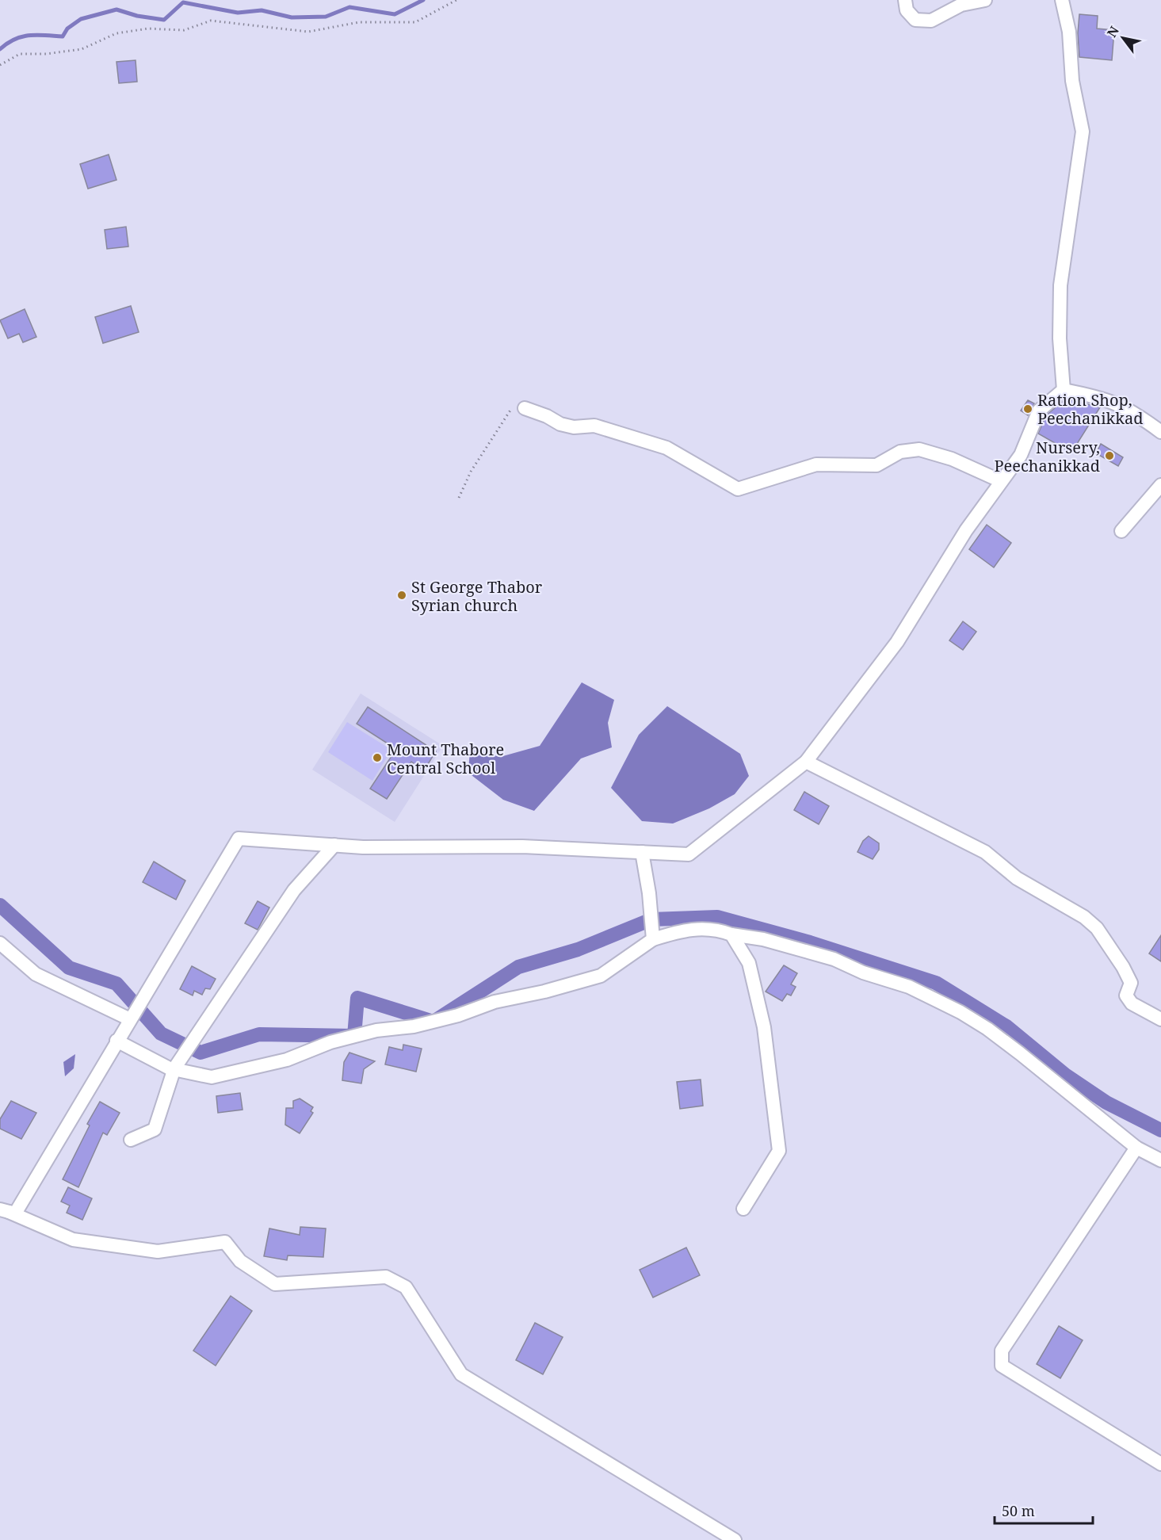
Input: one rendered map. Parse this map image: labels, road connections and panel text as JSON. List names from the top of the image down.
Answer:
{
  "places": [
    "Ration Shop, Peechanikkad",
    "Nursery, Peechanikkad",
    "St George Thabor Syrian church",
    "Mount Thabore Central School"
  ],
  "scale_bar": "50 m",
  "north": "top left"
}
